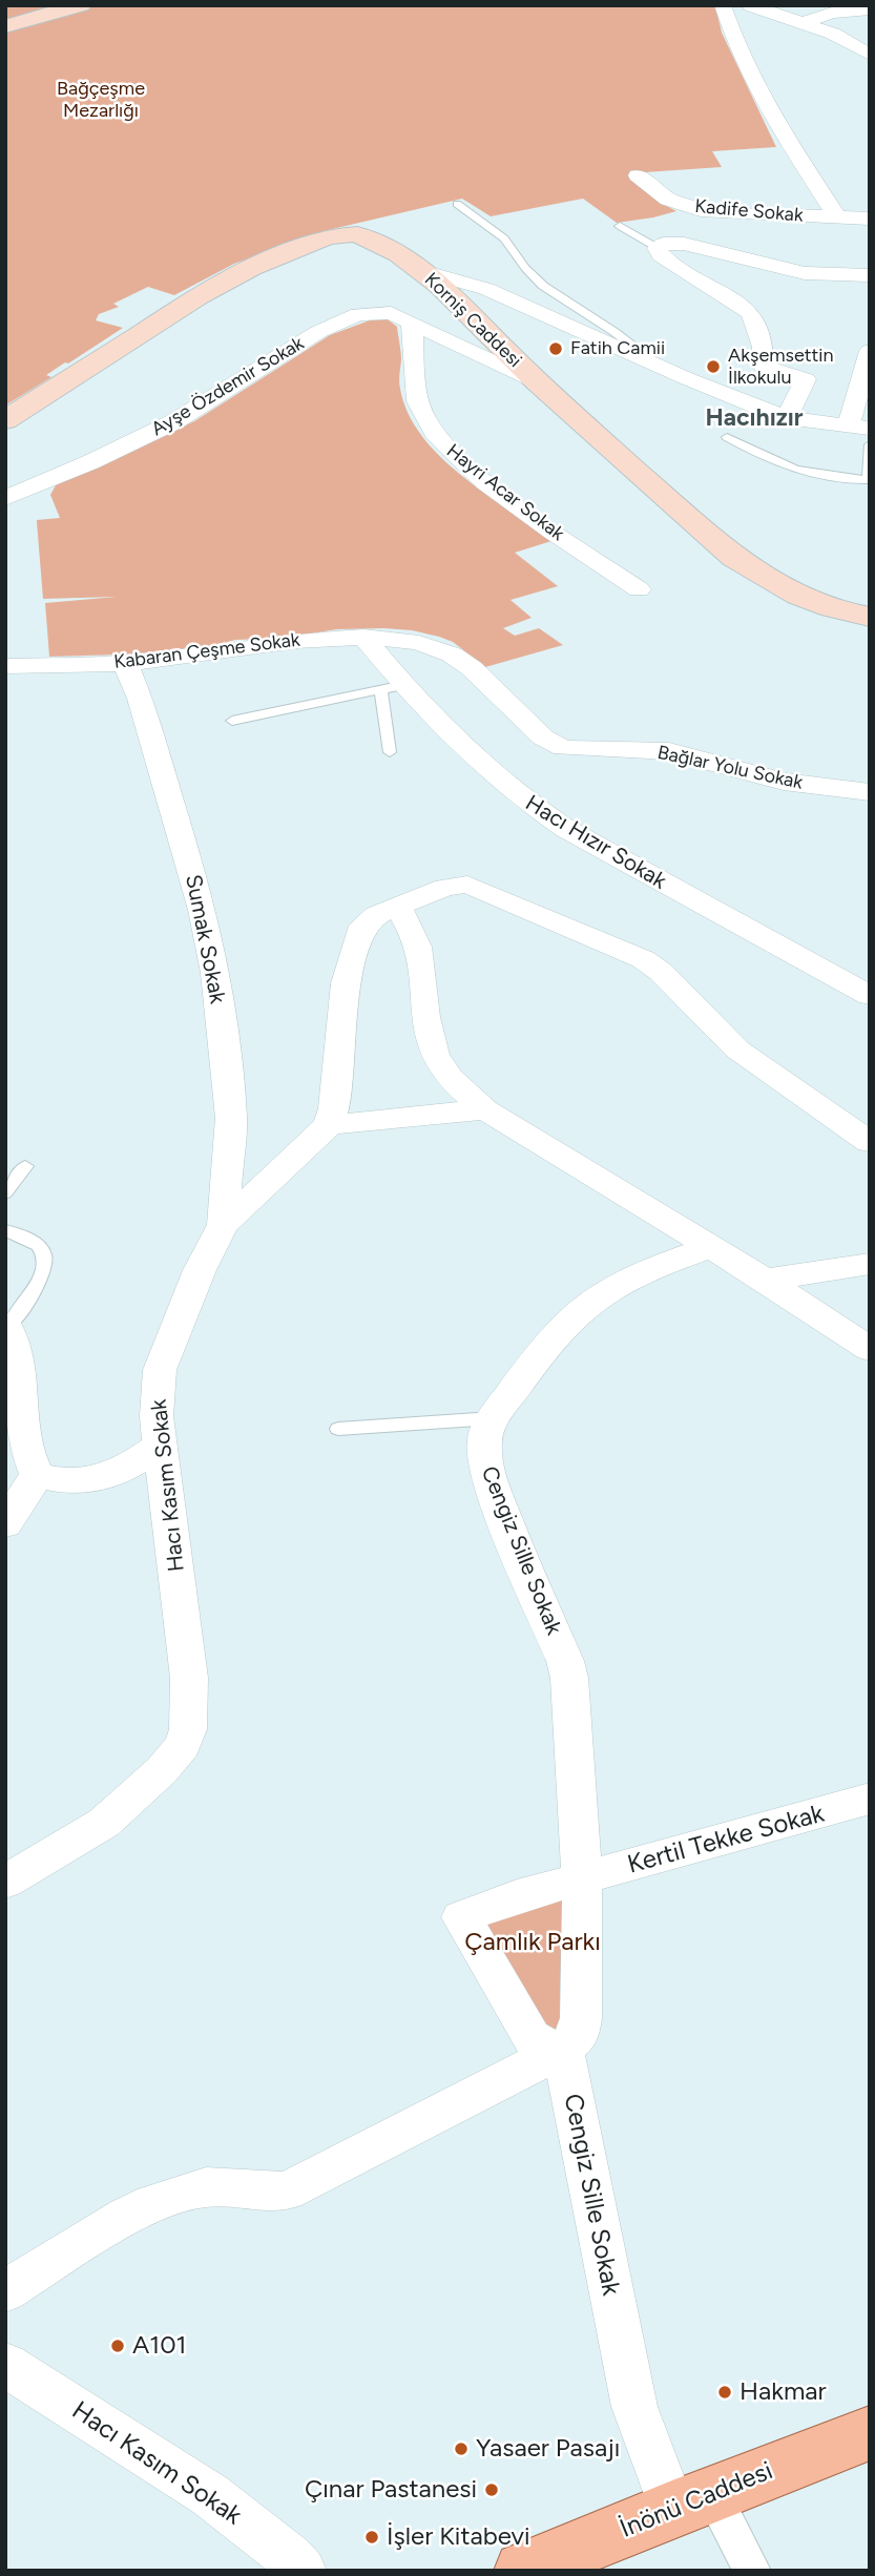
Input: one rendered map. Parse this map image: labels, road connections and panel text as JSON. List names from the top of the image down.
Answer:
{
  "streets": {
    "main road": ["Korniş Caddesi", "İnönü Caddesi"],
    "street": [
      "Kadife Sokak",
      "Ayşe Özdemir Sokak",
      "Hayri Acar Sokak",
      "Kabaran Çeşme Sokak",
      "Bağlar Yolu Sokak",
      "Hacı Hızır Sokak",
      "Sumak Sokak",
      "Hacı Kasım Sokak",
      "Cengiz Sille Sokak",
      "Kertil Tekke Sokak"
    ]
  },
  "crossings": [
    ["Korniş Caddesi", "Ayşe Özdemir Sokak"],
    ["Ayşe Özdemir Sokak", "Hayri Acar Sokak"],
    ["Kabaran Çeşme Sokak", "Bağlar Yolu Sokak"],
    ["Kabaran Çeşme Sokak", "Hacı Hızır Sokak"],
    ["Kabaran Çeşme Sokak", "Sumak Sokak"],
    ["Bağlar Yolu Sokak", "Hacı Hızır Sokak"],
    ["Sumak Sokak", "Hacı Kasım Sokak"],
    ["Cengiz Sille Sokak", "Kertil Tekke Sokak"],
    ["Cengiz Sille Sokak", "İnönü Caddesi"]
  ],
  "districts": ["Hacıhızır"],
  "parks": ["Bağçeşme Mezarlığı", "Çamlık Parkı"],
  "places": [
    "Fatih Camii",
    "Akşemsettin İlkokulu",
    "A101",
    "Hakmar",
    "Yasaer Pasajı",
    "Çınar Pastanesi",
    "İşler Kitabevi"
  ]
}
